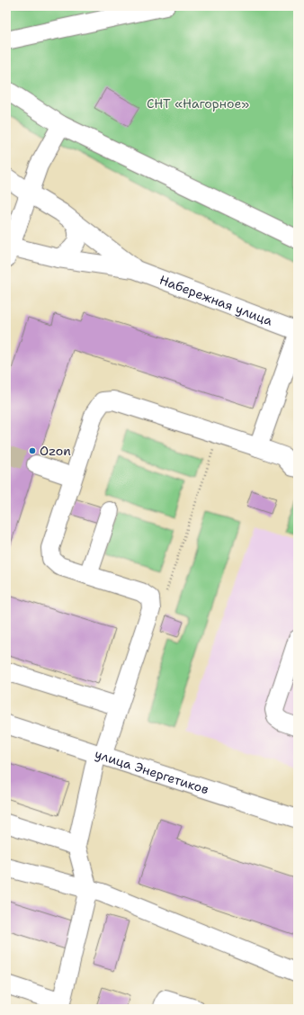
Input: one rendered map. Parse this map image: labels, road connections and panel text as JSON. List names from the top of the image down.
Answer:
{
  "streets": {
    "street": ["Набережная улица", "улица Энергетиков"]
  },
  "parks": ["СНТ «Нагорное»"],
  "places": ["Ozon"]
}
